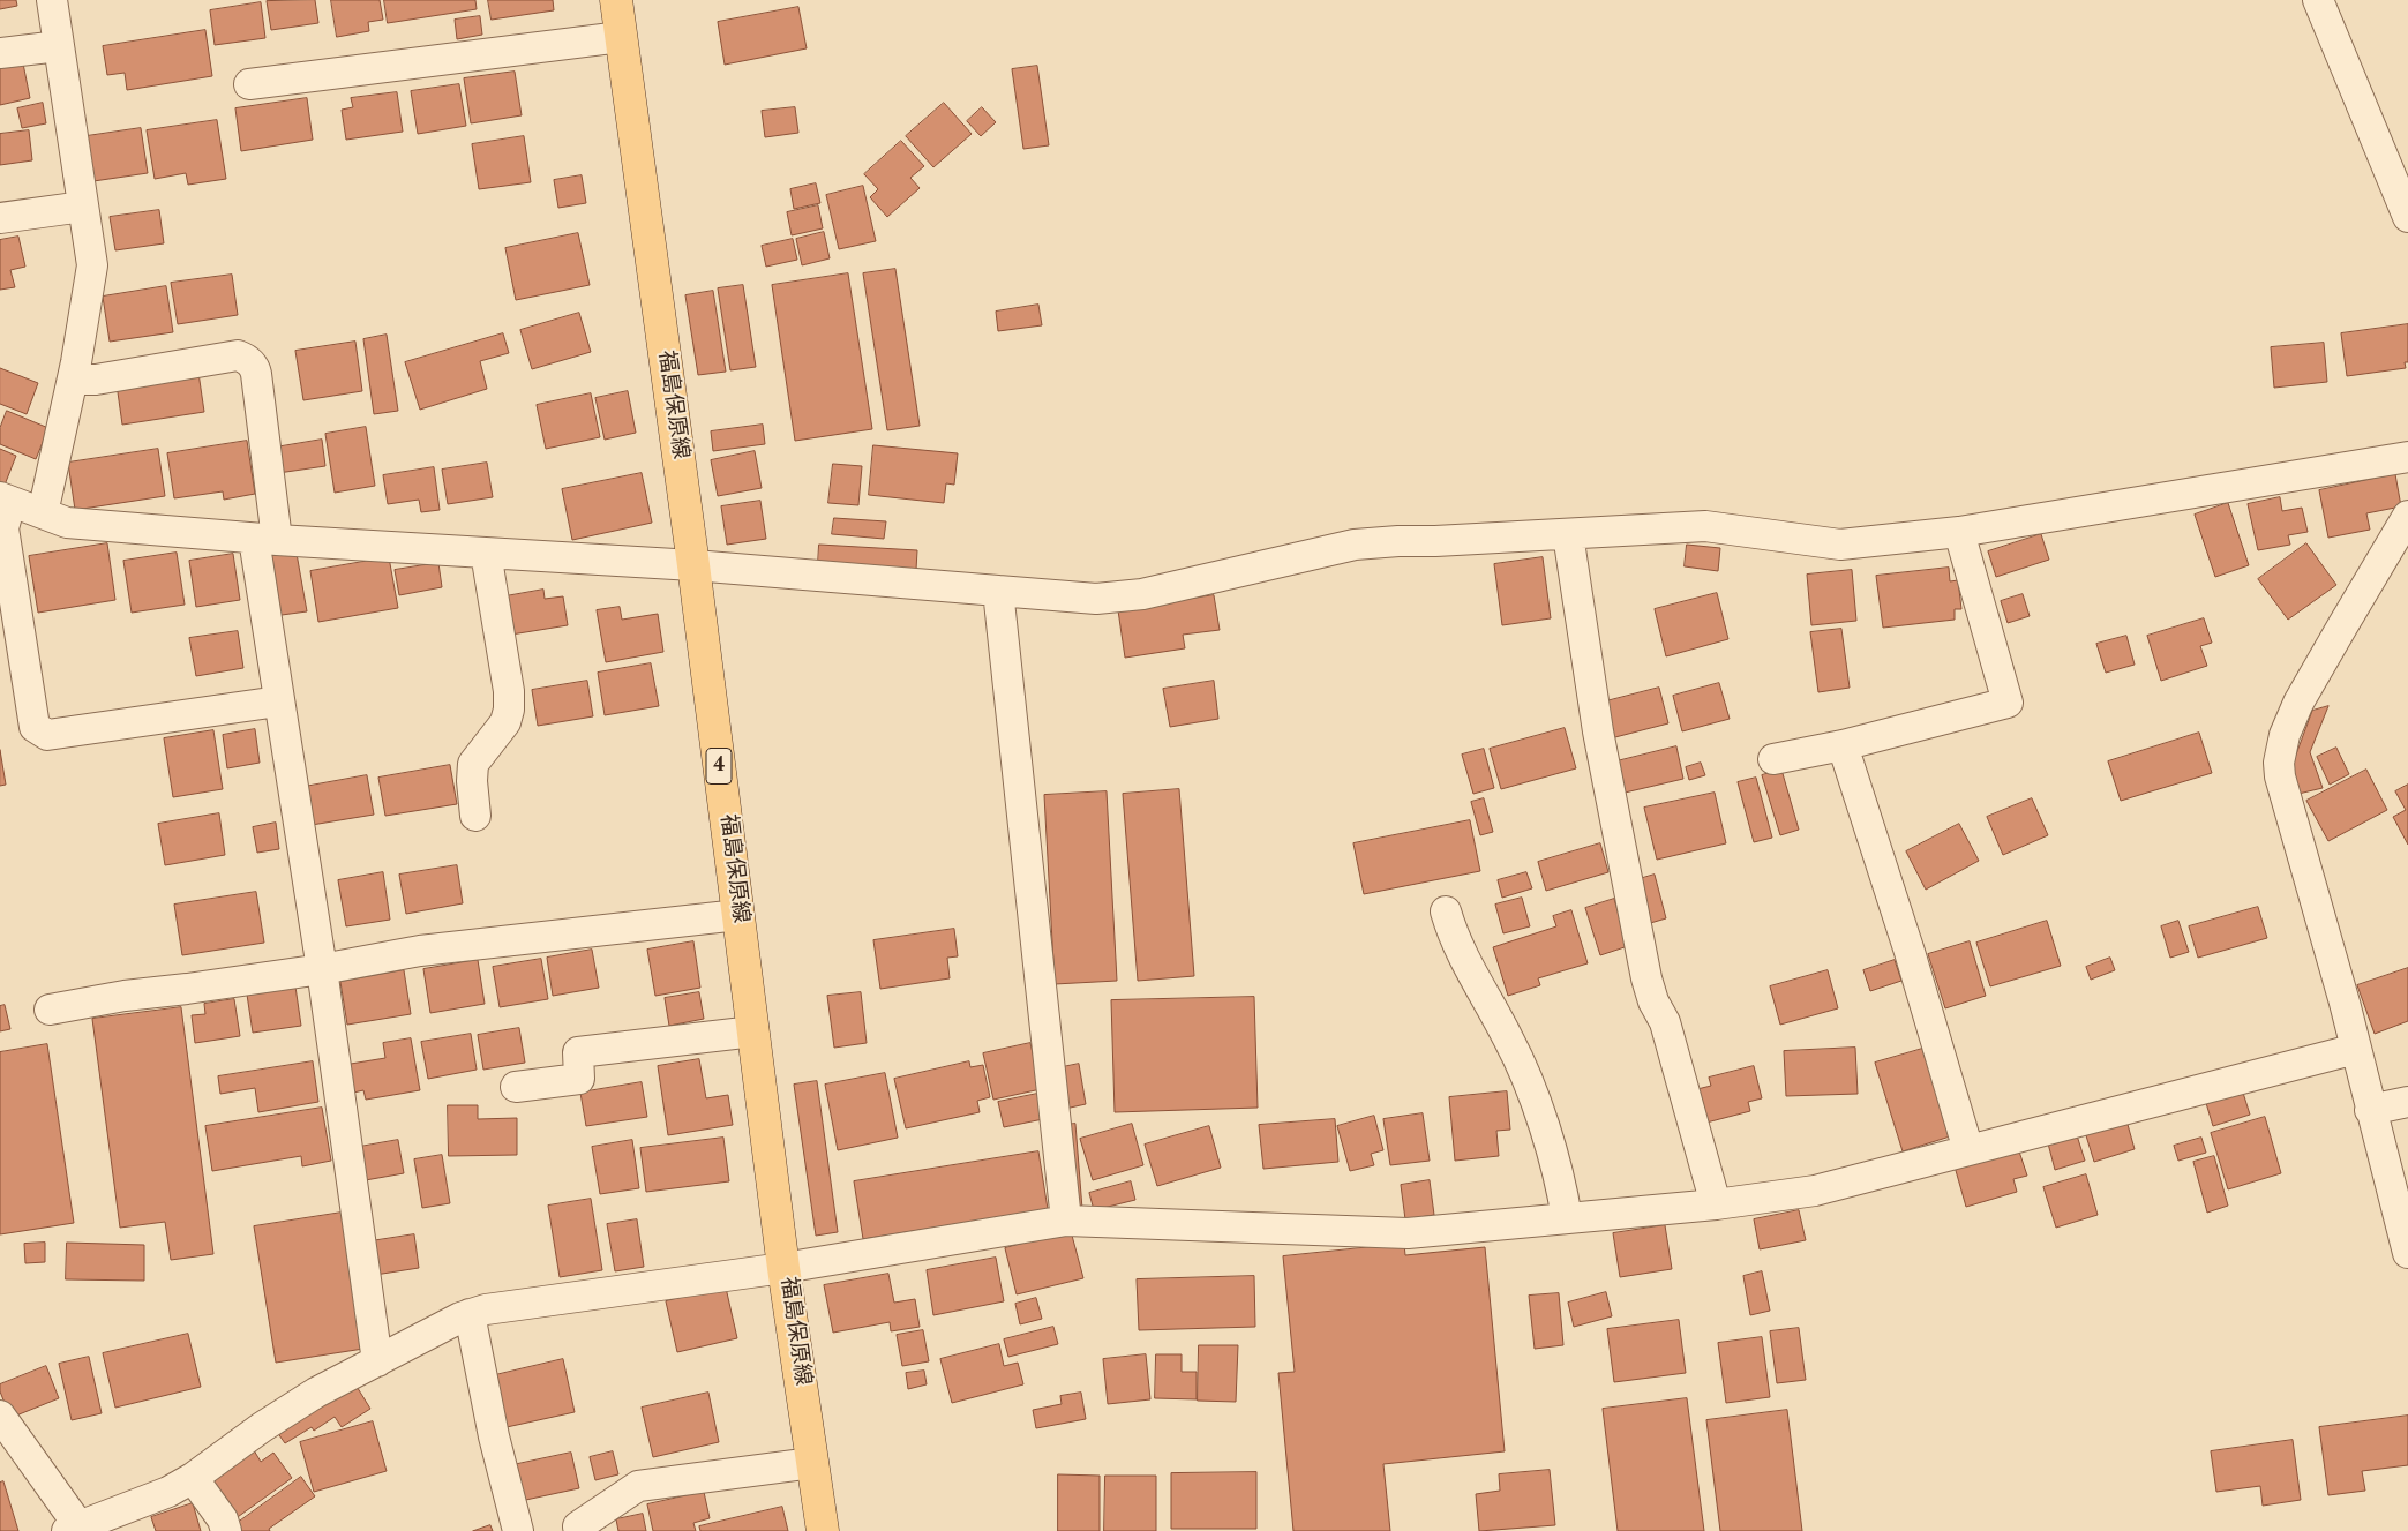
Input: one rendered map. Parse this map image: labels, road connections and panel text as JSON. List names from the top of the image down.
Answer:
{
  "streets": {
    "main road": ["福島保原線", "4"]
  }
}
